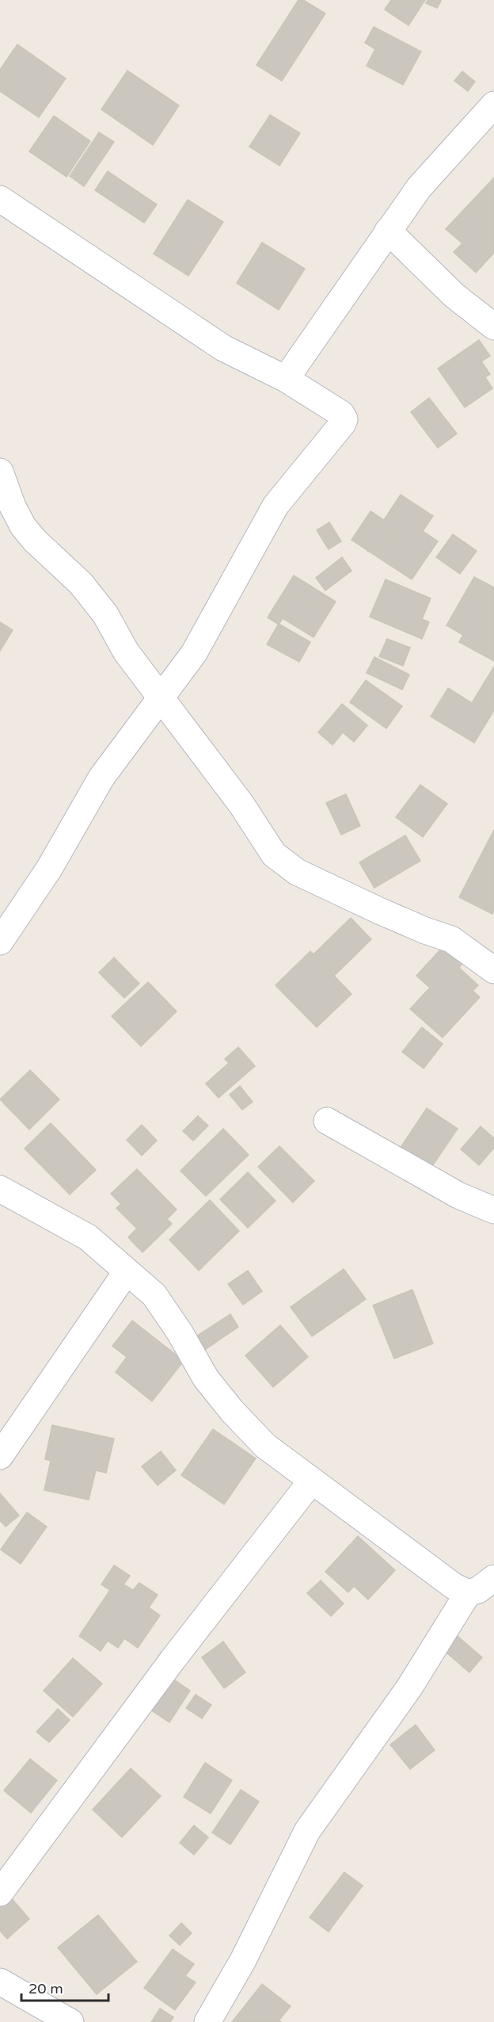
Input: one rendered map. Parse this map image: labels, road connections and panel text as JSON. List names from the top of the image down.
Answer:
{
  "scale_bar": "20 m"
}
